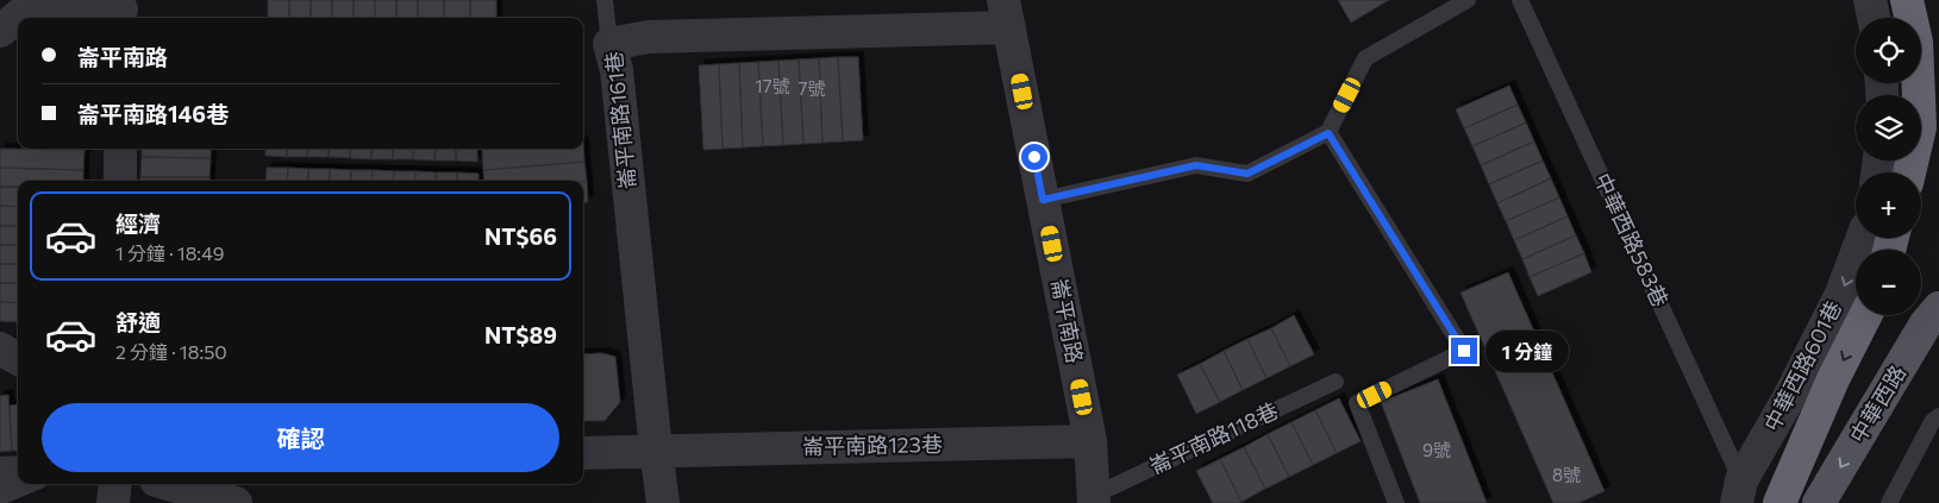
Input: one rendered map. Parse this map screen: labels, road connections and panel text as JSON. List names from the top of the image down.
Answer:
{
  "streets": {
    "main road": ["中華西路"],
    "street": [
      "崙平南路161巷",
      "崙平南路",
      "中華西路601巷",
      "崙平南路123巷"
    ],
    "lane": ["中華西路583巷", "崙平南路118巷"]
  },
  "crossings": [
    ["崙平南路161巷", "崙平南路"],
    ["崙平南路161巷", "崙平南路123巷"],
    ["中華西路583巷", "中華西路601巷"],
    ["崙平南路", "崙平南路118巷"],
    ["崙平南路", "崙平南路123巷"]
  ],
  "one_way": ["中華西路601巷", "中華西路"],
  "house_numbers": [
    "17號",
    "7號",
    "9號",
    "8號"
  ],
  "page": {
    "map_buttons": ["+", "−"],
    "banner": ["崙平南路", "崙平南路146巷"],
    "list": [
      {
        "name": "經濟",
        "note": "1 分鐘 · 18:49",
        "value": "NT$66"
      },
      {
        "name": "舒適",
        "note": "2 分鐘 · 18:50",
        "value": "NT$89"
      }
    ],
    "bubble": "1 分鐘",
    "buttons": "確認"
  }
}
